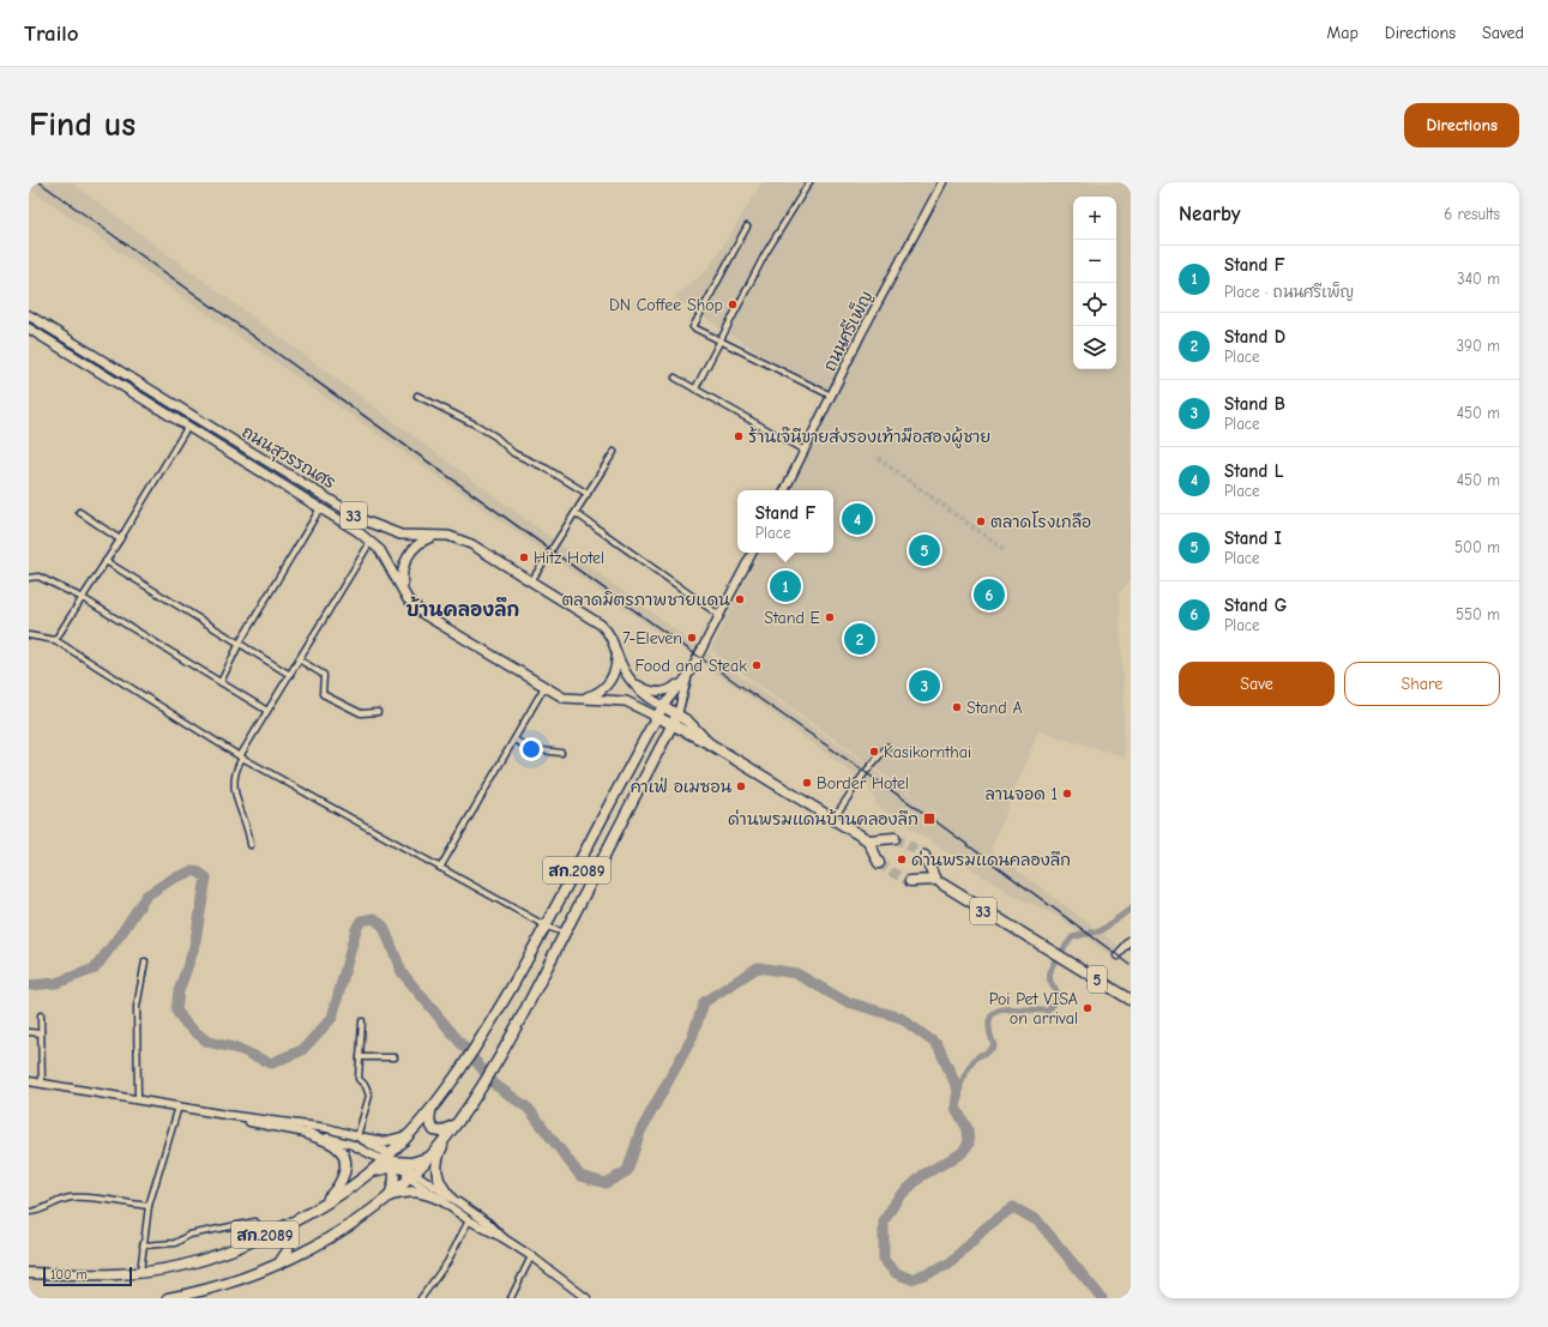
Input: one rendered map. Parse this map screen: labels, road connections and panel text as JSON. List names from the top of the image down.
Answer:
{
  "streets": {
    "highway": [
      "ถนนสุวรรณศร",
      "33",
      "สก.2089",
      "5"
    ],
    "main road": ["ถนนศรีเพ็ญ"]
  },
  "crossings": [
    ["ถนนสุวรรณศร", "สก.2089"],
    ["33", "5"]
  ],
  "districts": ["บ้านคลองลึก"],
  "places": {
    "other": [
      "DN Coffee Shop",
      "ร้านเจ๊นีขายส่งรองเท้ามือสองผู้ชาย",
      "ตลาดโรงเกลือ",
      "Hitz Hotel",
      "ตลาดมิตรภาพชายแดน",
      "Stand E",
      "7-Eleven",
      "Food and Steak",
      "Stand A",
      "Kasikornthai",
      "Border Hotel",
      "คาเฟ่ อเมซอน",
      "ลานจอด 1",
      "ด่านพรมแดนคลองลึก",
      "Poi Pet VISA on arrival"
    ],
    "transit": ["ด่านพรมแดนบ้านคลองลึก"]
  },
  "scale_bar": "100 m",
  "page": {
    "header": "Trailo",
    "nav": ["Map", "Directions", "Saved"],
    "buttons": [
      "Directions",
      ["Save", "Share"]
    ],
    "title": "Find us",
    "heading": ["Nearby", "6 results"],
    "map_buttons": ["+", "−"],
    "list": [
      {
        "mark": "1",
        "name": "Stand F",
        "note": "Place · ถนนศรีเพ็ญ",
        "value": "340 m"
      },
      {
        "mark": "2",
        "name": "Stand D",
        "note": "Place",
        "value": "390 m"
      },
      {
        "mark": "3",
        "name": "Stand B",
        "note": "Place",
        "value": "450 m"
      },
      {
        "mark": "4",
        "name": "Stand L",
        "note": "Place",
        "value": "450 m"
      },
      {
        "mark": "5",
        "name": "Stand I",
        "note": "Place",
        "value": "500 m"
      },
      {
        "mark": "6",
        "name": "Stand G",
        "note": "Place",
        "value": "550 m"
      }
    ],
    "popup": ["Stand F", "Place"],
    "pins": [
      "4",
      "5",
      "1",
      "6",
      "2",
      "3"
    ],
    "scale": "100 m"
  }
}
